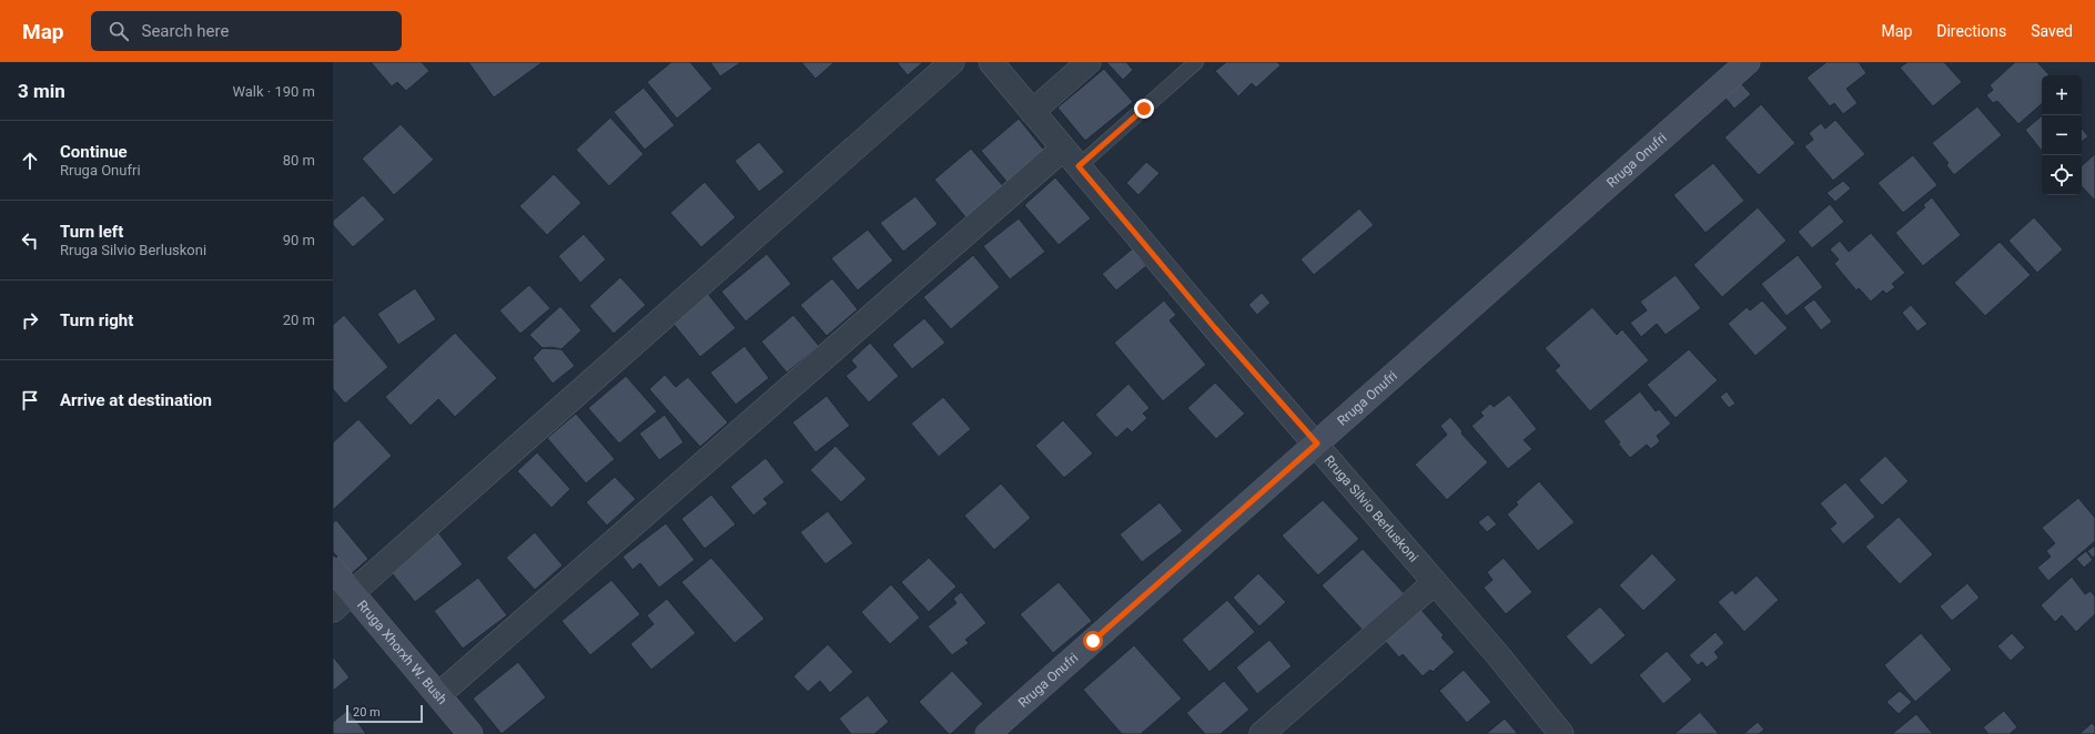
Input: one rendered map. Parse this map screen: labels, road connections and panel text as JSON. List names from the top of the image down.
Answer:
{
  "streets": {
    "street": ["Rruga Onufri", "Rruga Silvio Berluskoni", "Rruga Xhorxh W. Bush"]
  },
  "crossings": [
    ["Rruga Onufri", "Rruga Silvio Berluskoni"]
  ],
  "scale_bar": "20 m",
  "page": {
    "header": "Map",
    "search": "Search here",
    "nav": ["Map", "Directions", "Saved"],
    "heading": ["3 min", "Walk · 190 m"],
    "map_buttons": ["+", "−"],
    "list": [
      ["Continue", "Rruga Onufri", "80 m"],
      ["Turn left", "Rruga Silvio Berluskoni", "90 m"],
      ["Turn right", "20 m"],
      "Arrive at destination"
    ],
    "scale": "20 m"
  }
}
